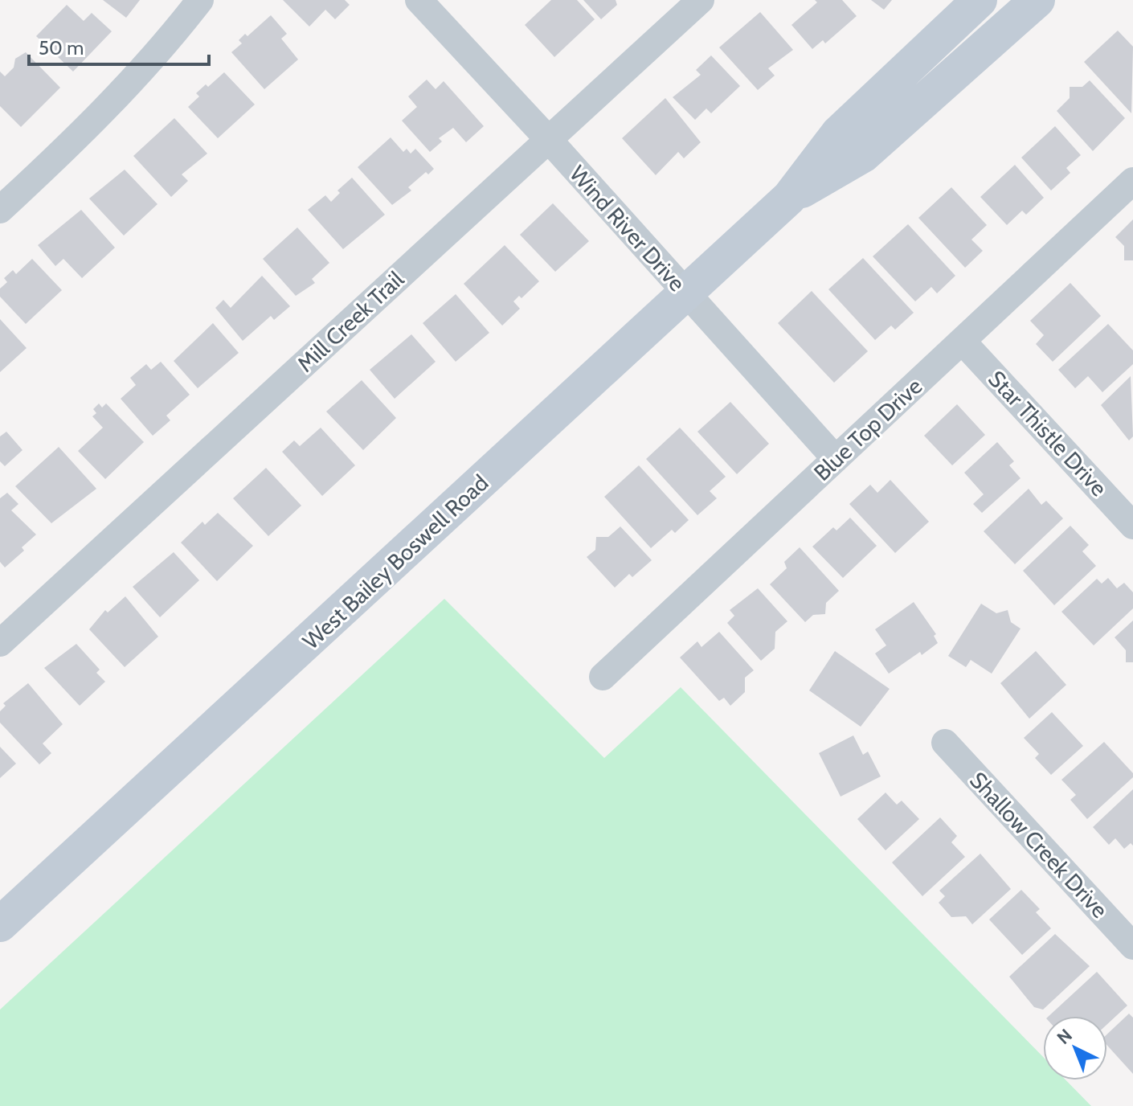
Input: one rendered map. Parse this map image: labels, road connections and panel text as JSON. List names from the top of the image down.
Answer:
{
  "streets": {
    "main road": ["West Bailey Boswell Road"],
    "street": [
      "Wind River Drive",
      "Mill Creek Trail",
      "Blue Top Drive",
      "Star Thistle Drive",
      "Shallow Creek Drive"
    ]
  },
  "crossings": [
    ["Wind River Drive", "Mill Creek Trail"],
    ["Wind River Drive", "Blue Top Drive"],
    ["Wind River Drive", "West Bailey Boswell Road"],
    ["Blue Top Drive", "Star Thistle Drive"]
  ],
  "scale_bar": "50 m",
  "north": "top left"
}
